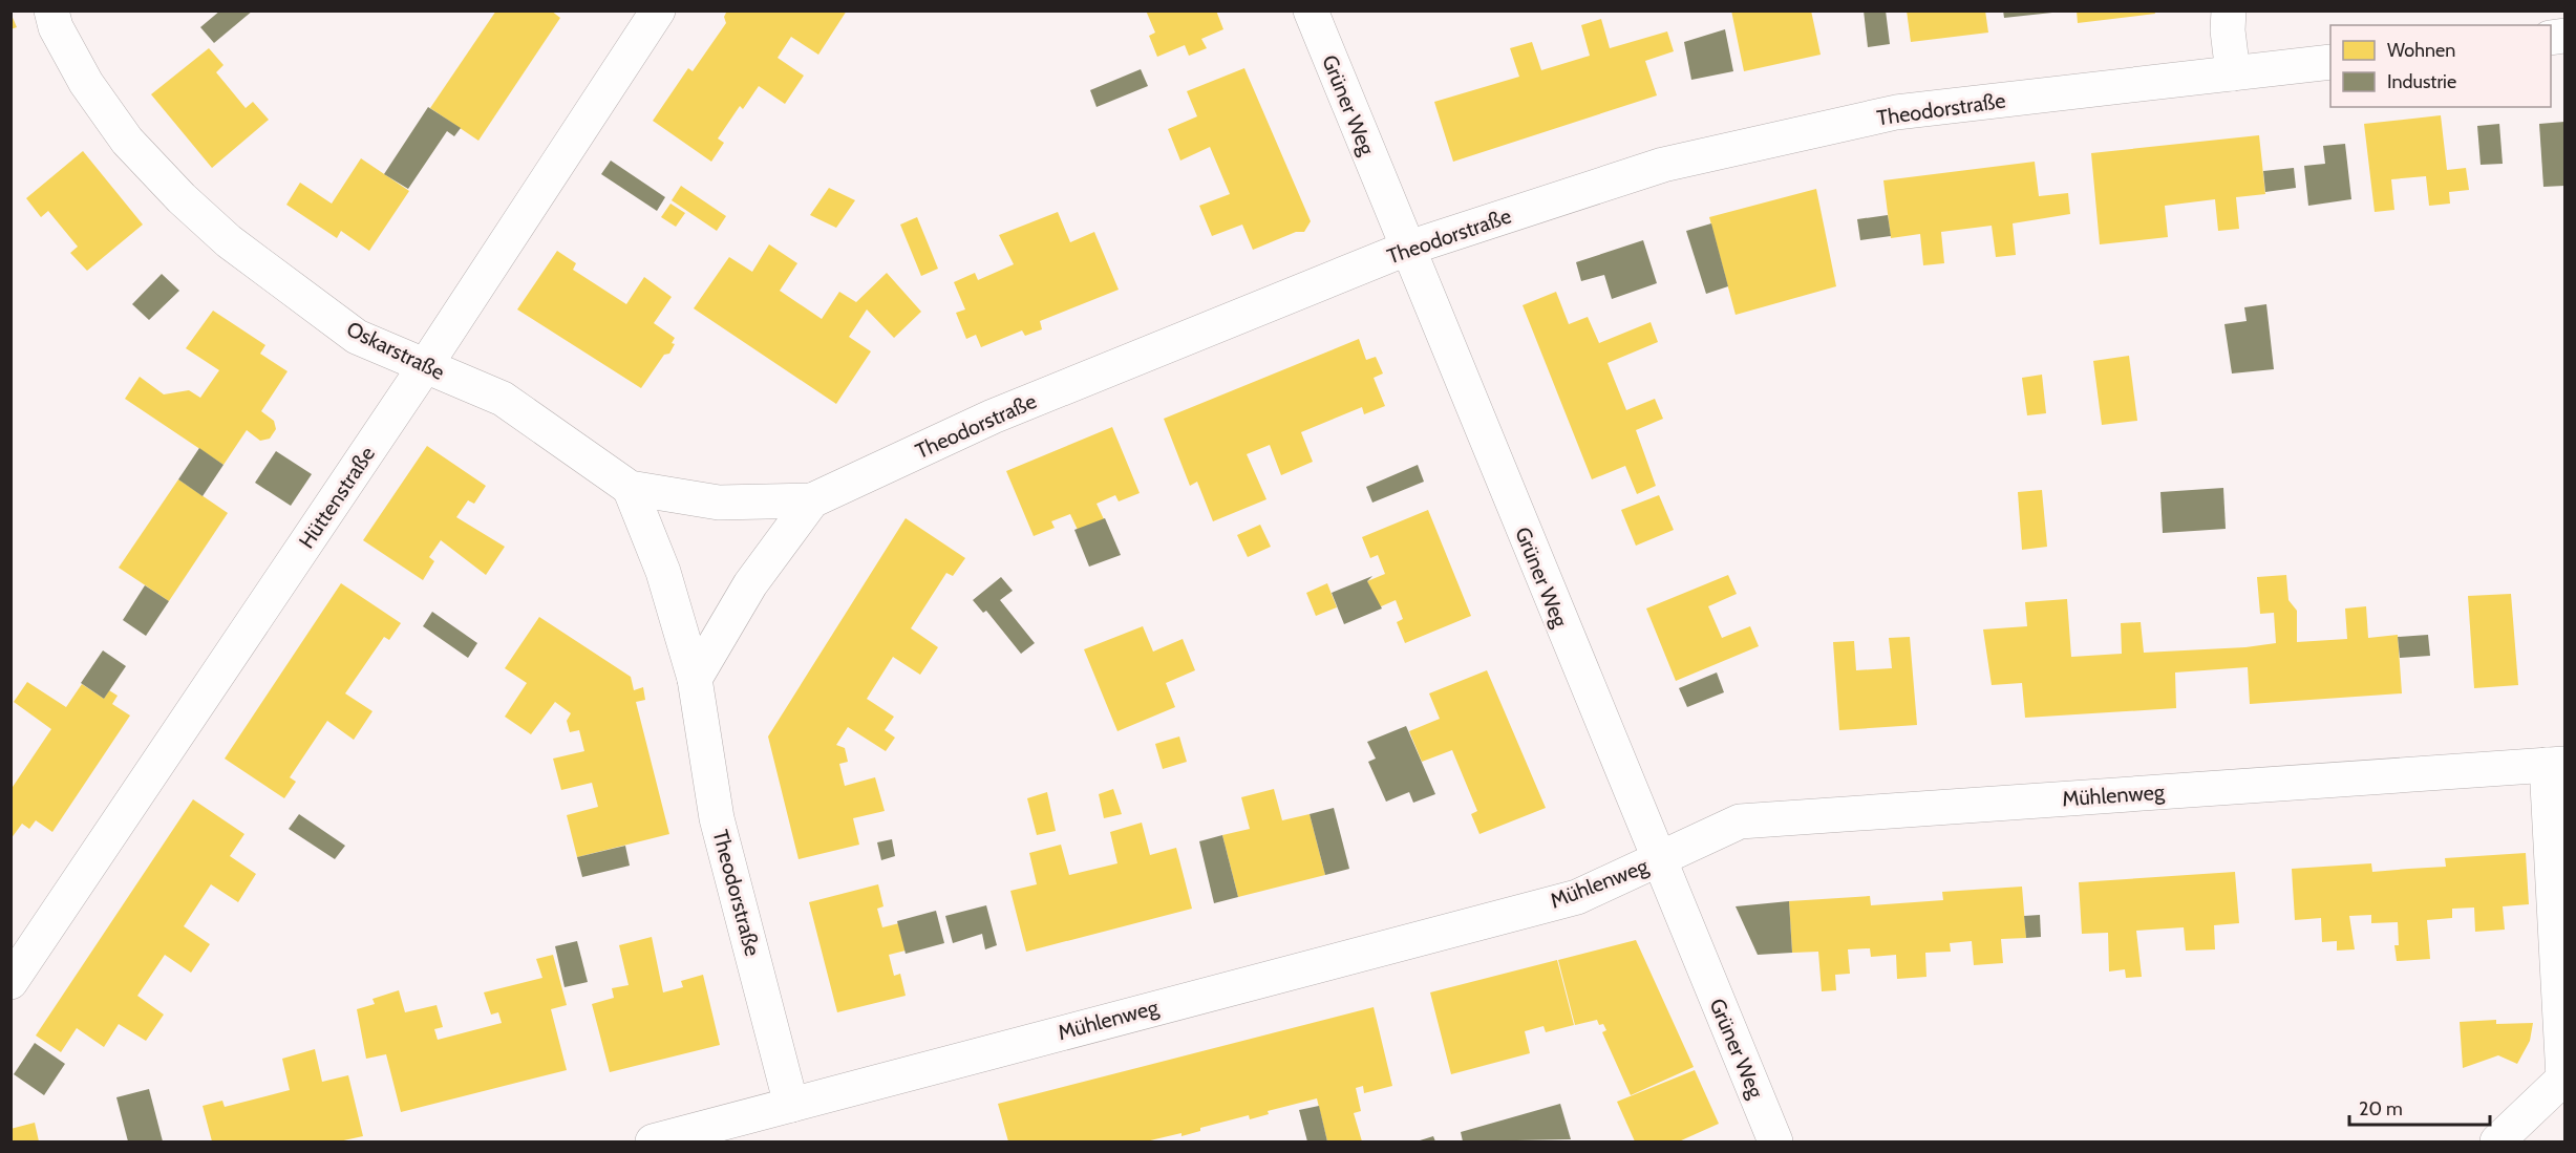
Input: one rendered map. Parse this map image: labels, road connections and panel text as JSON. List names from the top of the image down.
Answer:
{
  "streets": {
    "street": [
      "Grüner Weg",
      "Theodorstraße",
      "Oskarstraße",
      "Hüttenstraße",
      "Mühlenweg"
    ]
  },
  "crossings": [
    ["Grüner Weg", "Theodorstraße"],
    ["Grüner Weg", "Mühlenweg"],
    ["Theodorstraße", "Oskarstraße"],
    ["Theodorstraße", "Mühlenweg"],
    ["Oskarstraße", "Hüttenstraße"]
  ],
  "legend": ["Wohnen", "Industrie"],
  "scale_bar": "20 m"
}
